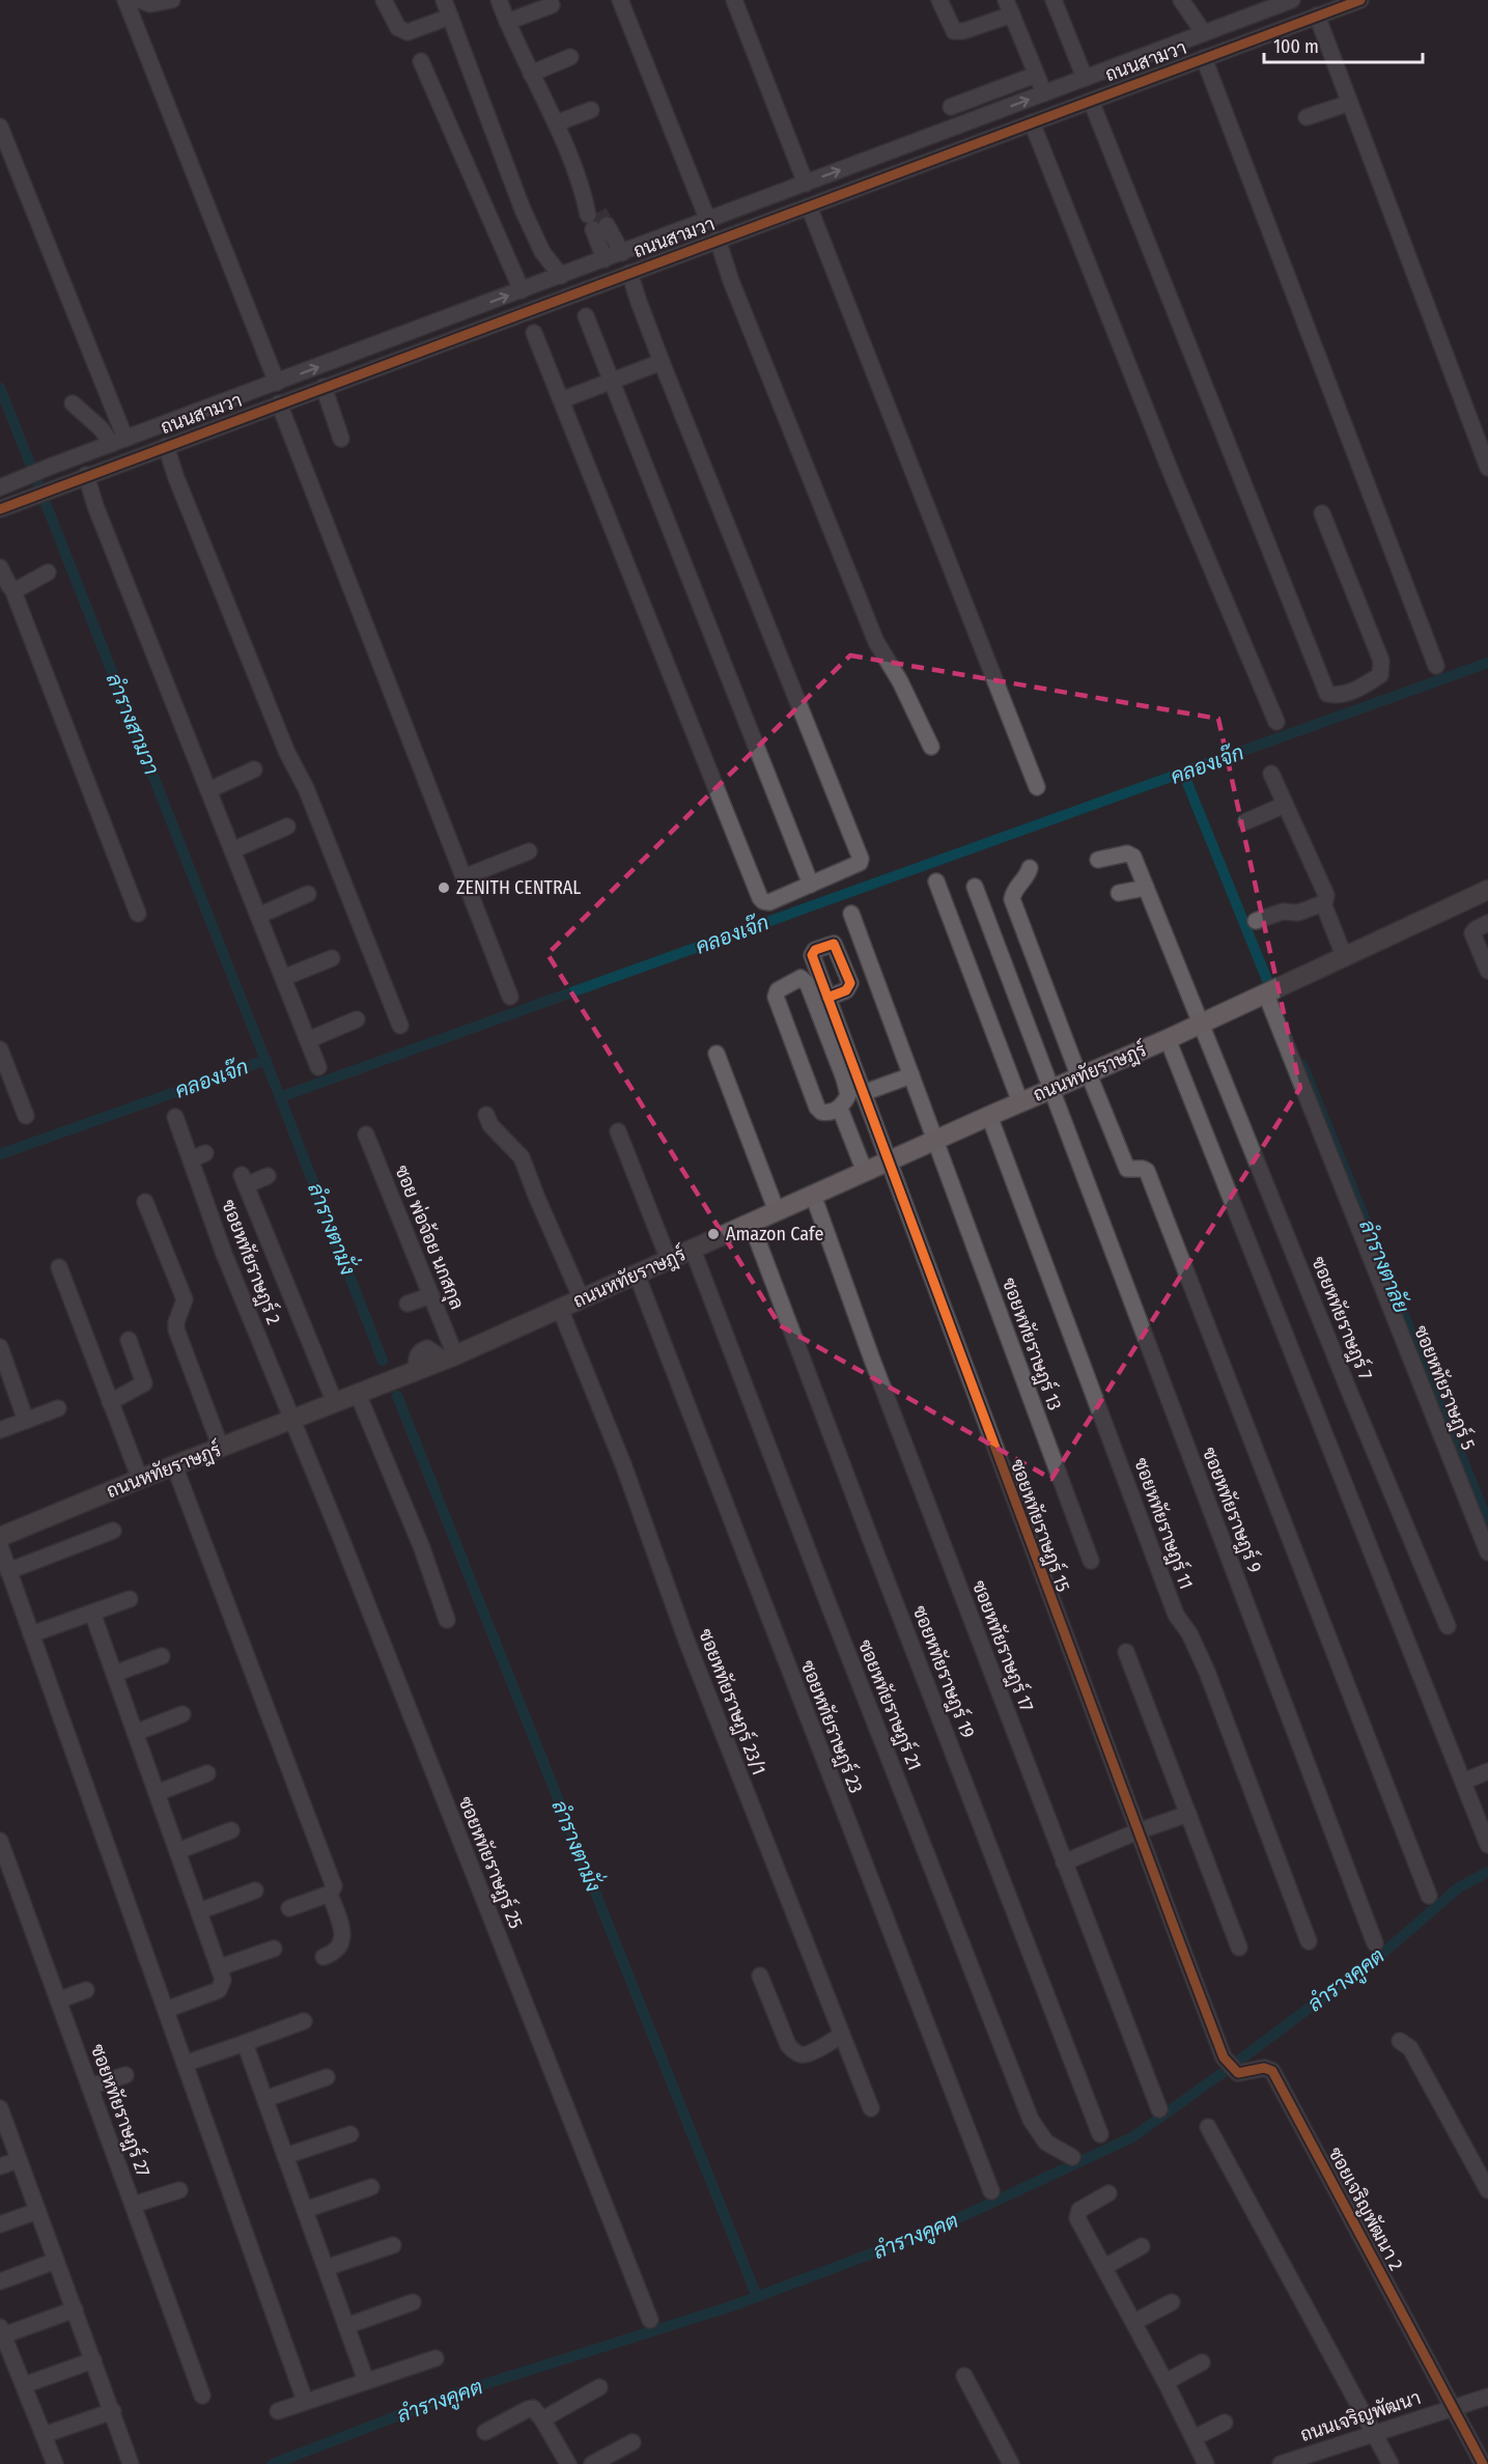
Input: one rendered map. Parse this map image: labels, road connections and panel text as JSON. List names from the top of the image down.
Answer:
{
  "streets": {
    "main road": ["ถนนหทัยราษฎร์"],
    "street": [
      "ถนนสามวา",
      "ซอย พ่อจ้อย นกสกุล",
      "ซอยหทัยราษฎร์ 2",
      "ซอยหทัยราษฎร์ 7",
      "ซอยหทัยราษฎร์ 13",
      "ซอยหทัยราษฎร์ 5",
      "ซอยหทัยราษฎร์ 9",
      "ซอยหทัยราษฎร์ 11",
      "ซอยหทัยราษฎร์ 15",
      "ซอยหทัยราษฎร์ 17",
      "ซอยหทัยราษฎร์ 19",
      "ซอยหทัยราษฎร์ 23/1",
      "ซอยหทัยราษฎร์ 21",
      "ซอยหทัยราษฎร์ 23",
      "ซอยหทัยราษฎร์ 25",
      "ซอยหทัยราษฎร์ 27",
      "ซอยเจริญพัฒนา 2",
      "ถนนเจริญพัฒนา"
    ]
  },
  "crossings": [
    ["ถนนหทัยราษฎร์", "ซอย พ่อจ้อย นกสกุล"],
    ["ถนนหทัยราษฎร์", "ซอยหทัยราษฎร์ 2"],
    ["ถนนหทัยราษฎร์", "ซอยหทัยราษฎร์ 7"],
    ["ถนนหทัยราษฎร์", "ซอยหทัยราษฎร์ 13"],
    ["ถนนหทัยราษฎร์", "ซอยหทัยราษฎร์ 5"],
    ["ถนนหทัยราษฎร์", "ซอยหทัยราษฎร์ 9"],
    ["ถนนหทัยราษฎร์", "ซอยหทัยราษฎร์ 11"],
    ["ถนนหทัยราษฎร์", "ซอยหทัยราษฎร์ 15"],
    ["ถนนหทัยราษฎร์", "ซอยหทัยราษฎร์ 17"],
    ["ถนนหทัยราษฎร์", "ซอยหทัยราษฎร์ 19"],
    ["ถนนหทัยราษฎร์", "ซอยหทัยราษฎร์ 23/1"],
    ["ถนนหทัยราษฎร์", "ซอยหทัยราษฎร์ 21"],
    ["ถนนหทัยราษฎร์", "ซอยหทัยราษฎร์ 23"],
    ["ถนนหทัยราษฎร์", "ซอยหทัยราษฎร์ 25"],
    ["ซอยหทัยราษฎร์ 2", "ซอยหทัยราษฎร์ 25"],
    ["ซอยหทัยราษฎร์ 15", "ซอยเจริญพัฒนา 2"],
    ["ซอยเจริญพัฒนา 2", "ถนนเจริญพัฒนา"]
  ],
  "water": [
    "ลำรางสามวา",
    "คลองเจ๊ก",
    "ลำรางตามั่ง",
    "ลำรางตาลัย",
    "ลำรางคูคต"
  ],
  "places": ["ZENITH CENTRAL", "Amazon Cafe"],
  "scale_bar": "100 m"
}
